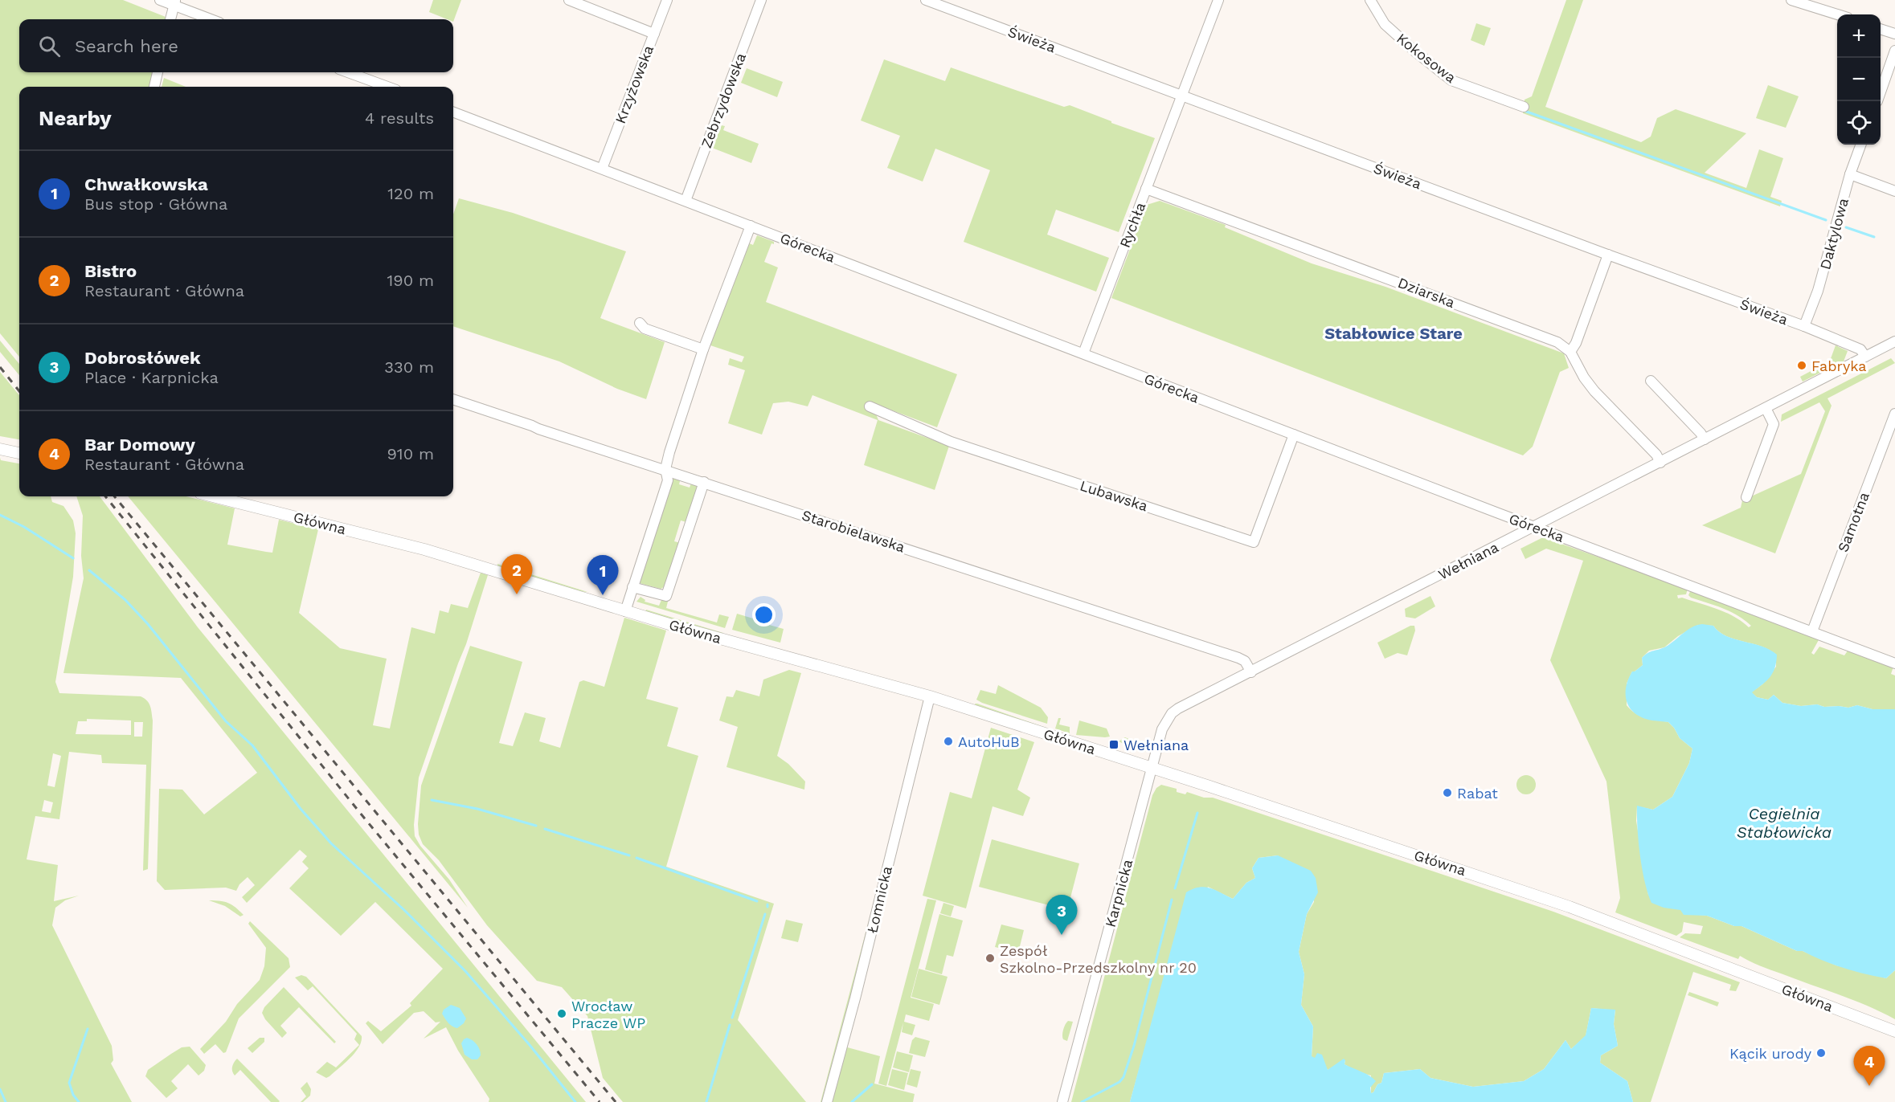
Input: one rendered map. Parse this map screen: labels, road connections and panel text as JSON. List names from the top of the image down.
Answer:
{
  "streets": {
    "street": [
      "Świeża",
      "Kokosowa",
      "Krzyżowska",
      "Zebrzydowska",
      "Rychła",
      "Daktylowa",
      "Górecka",
      "Dziarska",
      "Lubawska",
      "Samotna",
      "Główna",
      "Starobielawska",
      "Wełniana",
      "Karpnicka",
      "Łomnicka"
    ]
  },
  "crossings": [
    ["Świeża", "Rychła"],
    ["Świeża", "Daktylowa"],
    ["Świeża", "Wełniana"],
    ["Krzyżowska", "Górecka"],
    ["Zebrzydowska", "Górecka"],
    ["Rychła", "Górecka"],
    ["Rychła", "Dziarska"],
    ["Górecka", "Lubawska"],
    ["Górecka", "Samotna"],
    ["Górecka", "Wełniana"],
    ["Główna", "Wełniana"],
    ["Główna", "Karpnicka"],
    ["Główna", "Łomnicka"],
    ["Starobielawska", "Wełniana"],
    ["Wełniana", "Karpnicka"]
  ],
  "districts": ["Stabłowice Stare"],
  "water": ["Cegielnia Stabłowicka"],
  "places": {
    "other": [
      "Fabryka",
      "AutoHuB",
      "Rabat",
      "Zespół Szkolno-Przedszkolny nr 20",
      "Wrocław Pracze WP",
      "Kącik urody"
    ],
    "transit": ["Wełniana"]
  },
  "page": {
    "map_buttons": ["+", "−"],
    "search": "Search here",
    "heading": ["Nearby", "4 results"],
    "list": [
      {
        "mark": "1",
        "name": "Chwałkowska",
        "note": "Bus stop · Główna",
        "value": "120 m"
      },
      {
        "mark": "2",
        "name": "Bistro",
        "note": "Restaurant · Główna",
        "value": "190 m"
      },
      {
        "mark": "3",
        "name": "Dobrosłówek",
        "note": "Place · Karpnicka",
        "value": "330 m"
      },
      {
        "mark": "4",
        "name": "Bar Domowy",
        "note": "Restaurant · Główna",
        "value": "910 m"
      }
    ],
    "pins": [
      "2",
      "1",
      "3",
      "4"
    ]
  }
}
